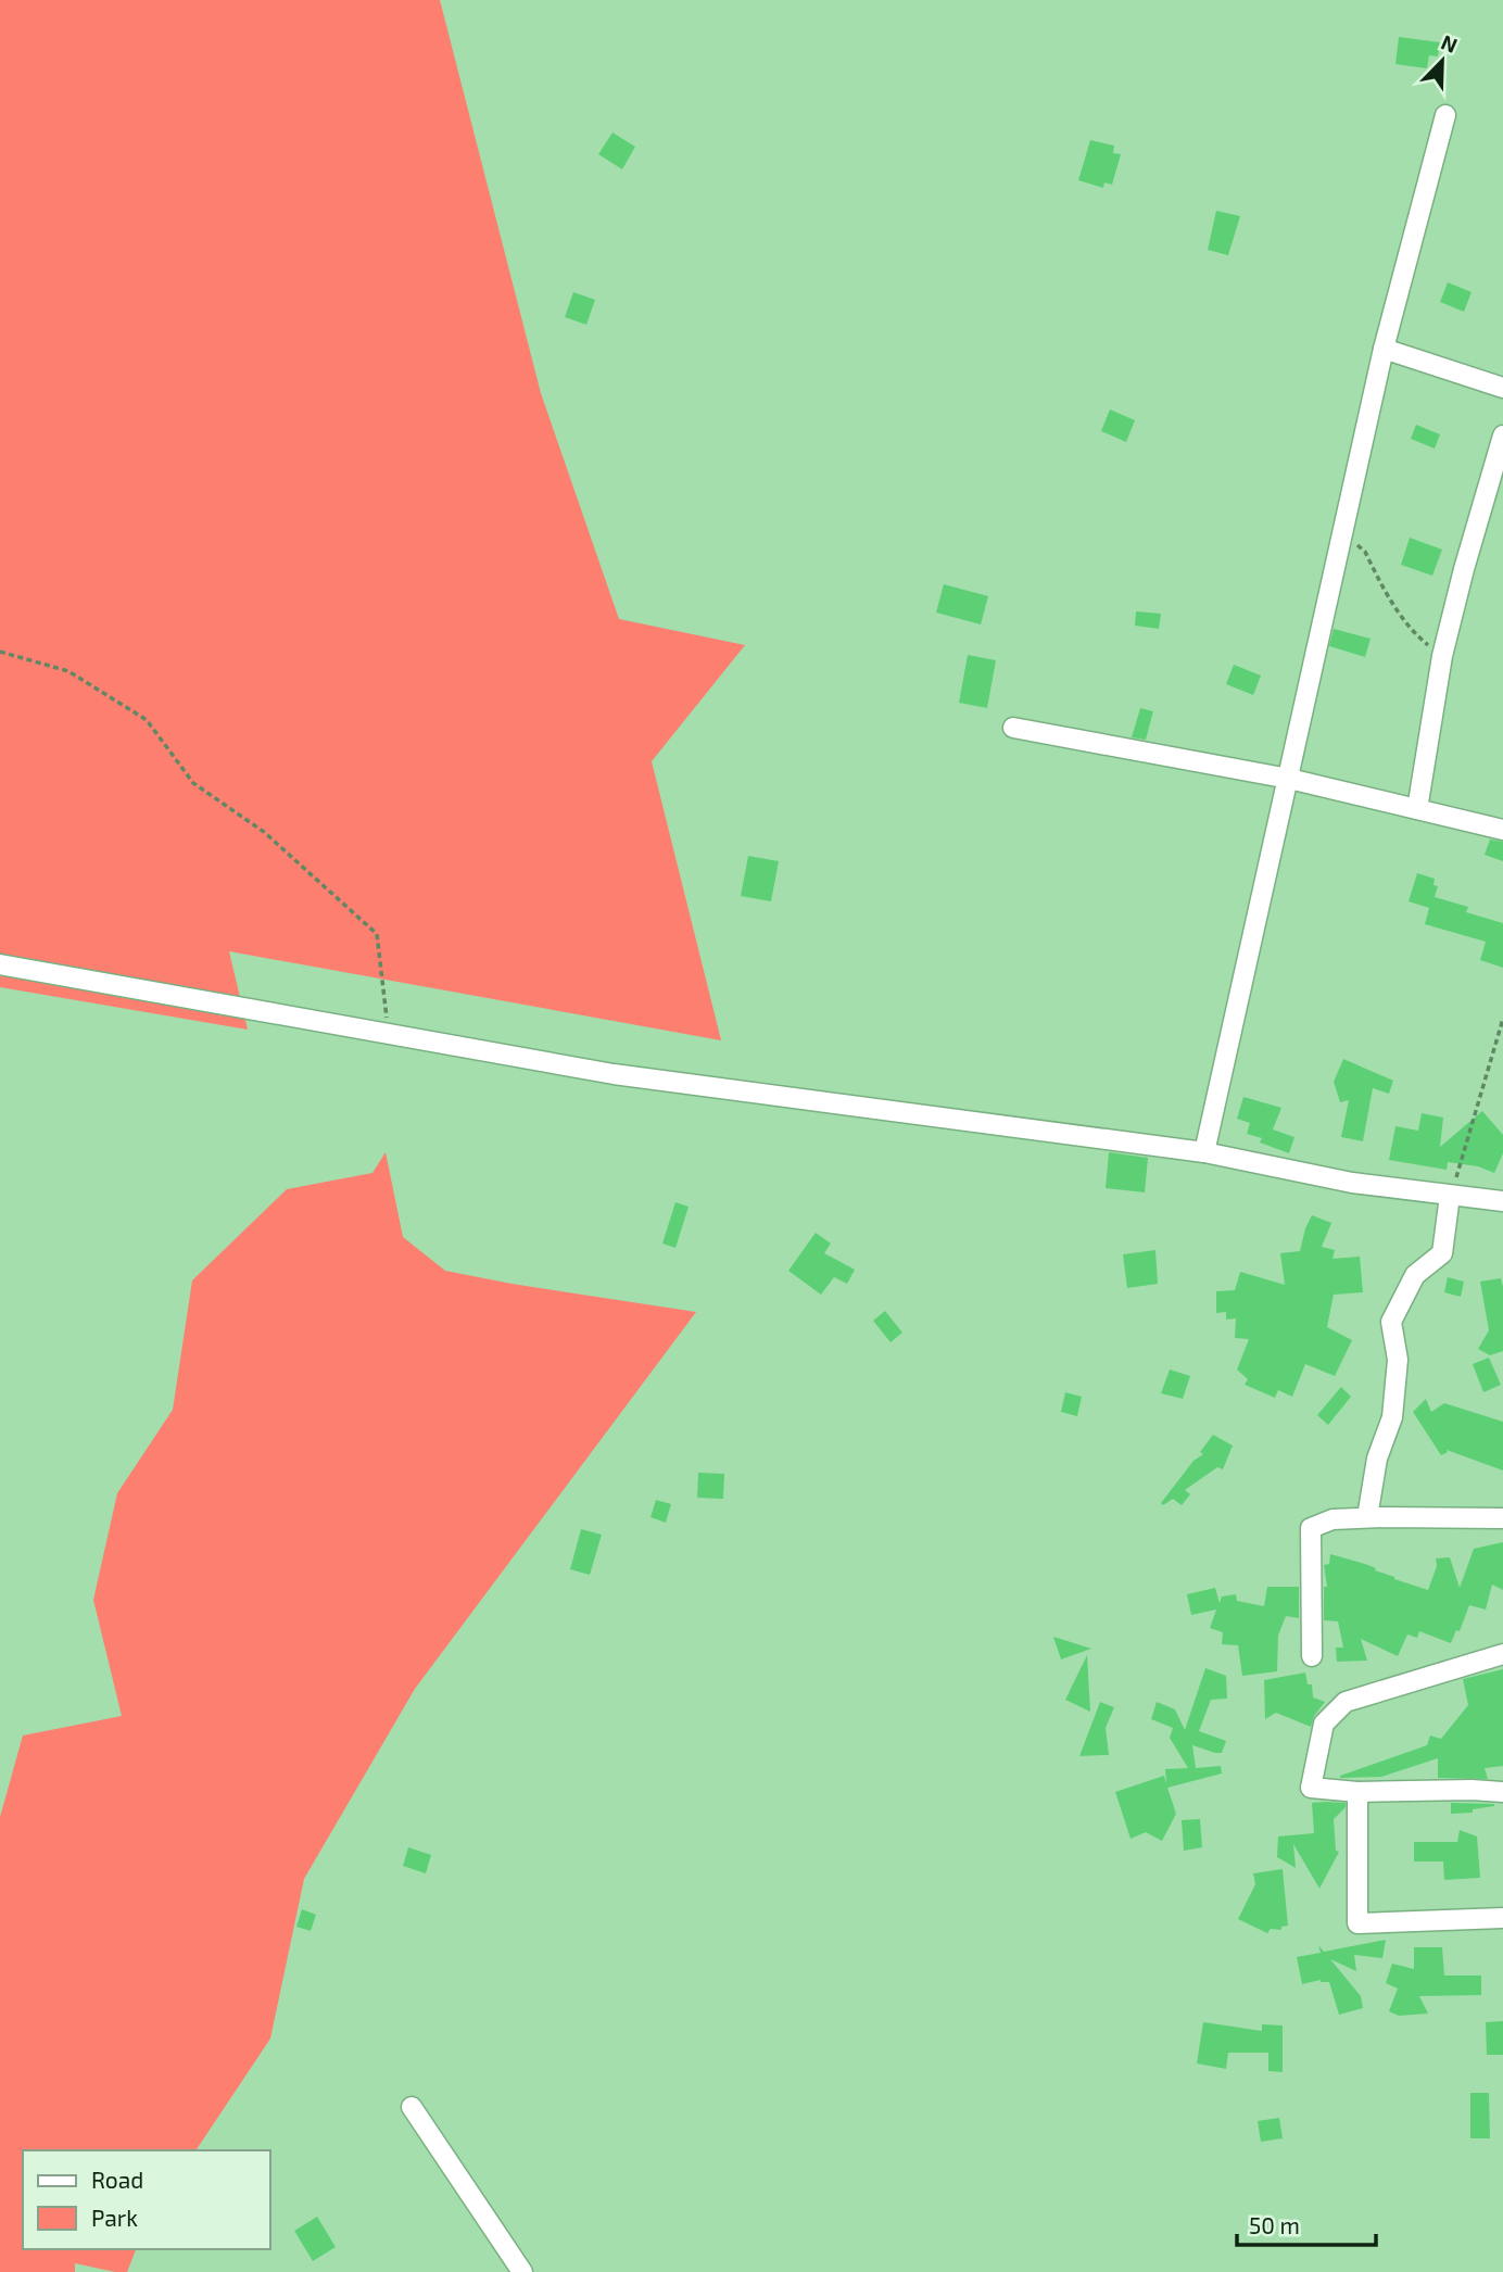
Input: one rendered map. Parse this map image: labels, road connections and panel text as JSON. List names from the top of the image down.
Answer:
{
  "legend": ["Road", "Park"],
  "scale_bar": "50 m",
  "north": "top right"
}
